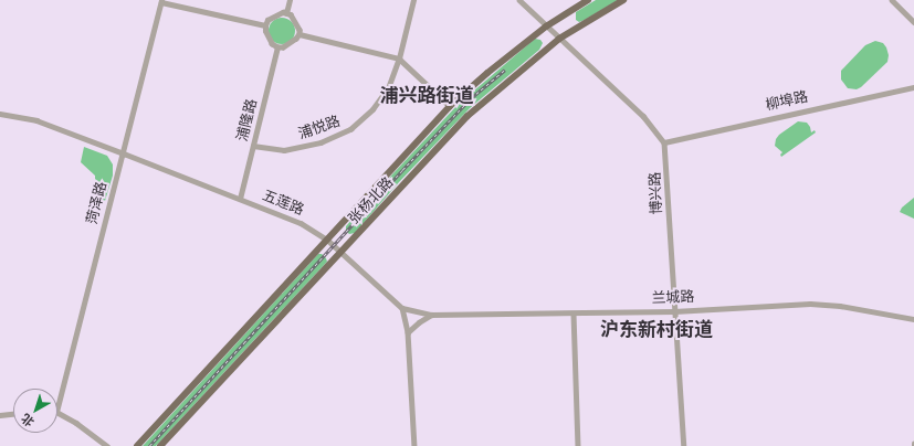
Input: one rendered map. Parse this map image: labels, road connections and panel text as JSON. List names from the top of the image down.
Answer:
{
  "streets": {
    "main road": ["张杨北路"],
    "street": [
      "柳埠路",
      "浦隆路",
      "浦悦路",
      "博兴路",
      "菏泽路",
      "五莲路",
      "兰城路"
    ]
  },
  "crossings": [
    ["柳埠路", "博兴路"],
    ["浦隆路", "浦悦路"],
    ["浦隆路", "五莲路"],
    ["博兴路", "兰城路"],
    ["张杨北路", "五莲路"],
    ["菏泽路", "五莲路"],
    ["五莲路", "兰城路"]
  ],
  "districts": ["浦兴路街道", "沪东新村街道"],
  "north": "bottom left"
}
